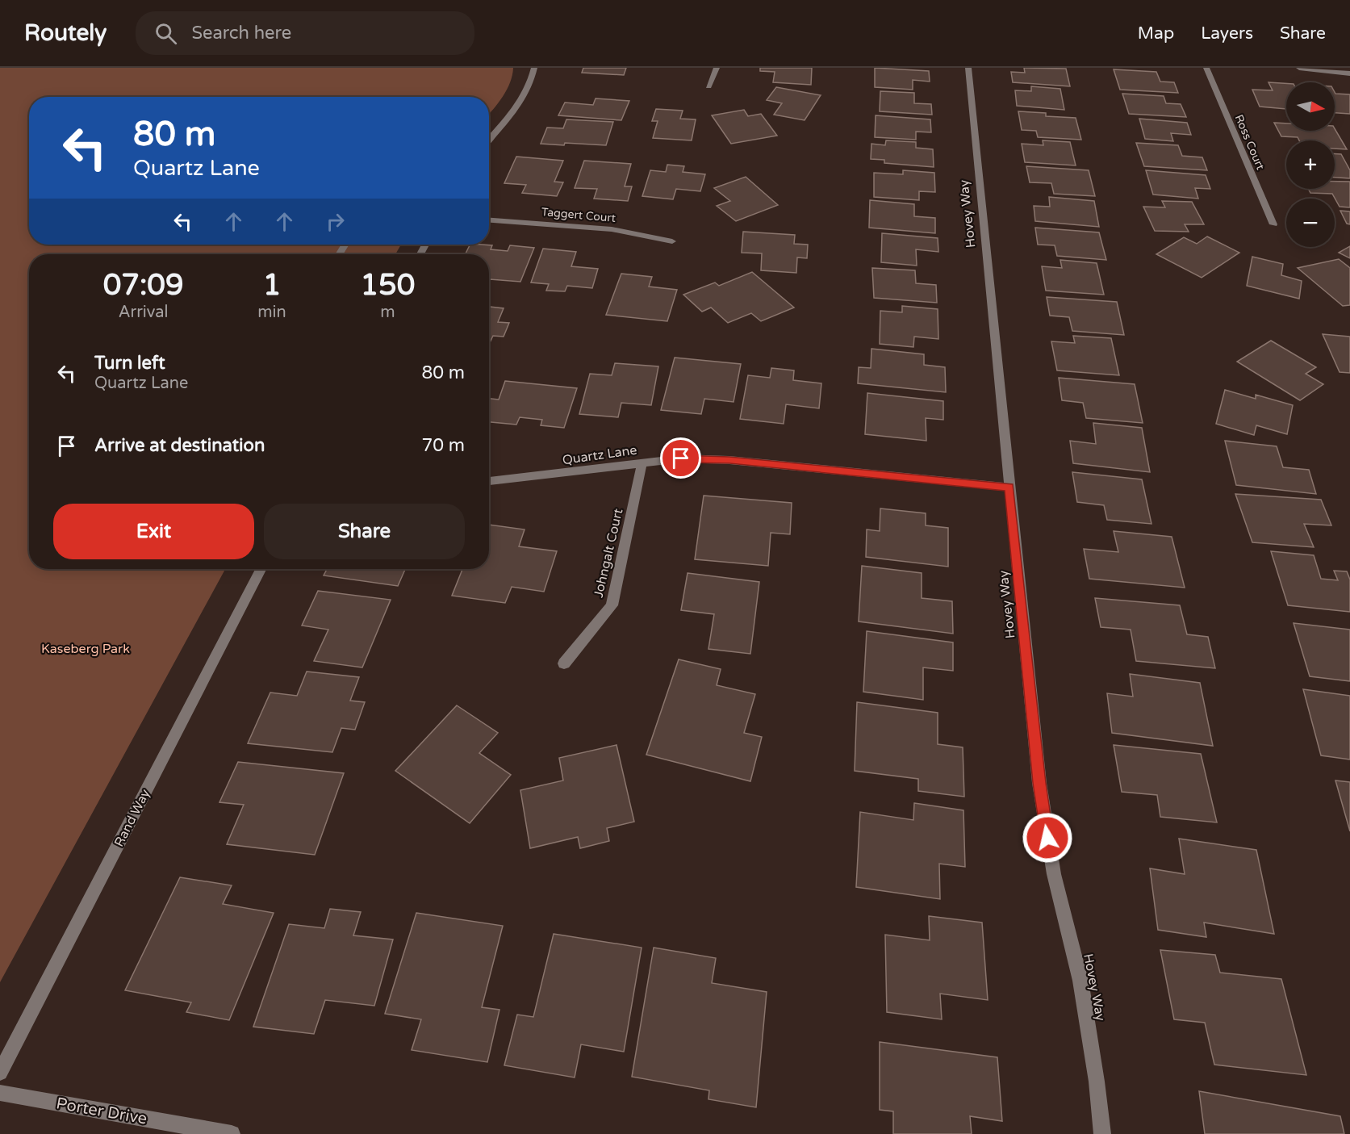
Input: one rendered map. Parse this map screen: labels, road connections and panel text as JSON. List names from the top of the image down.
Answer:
{
  "streets": {
    "street": [
      "Ross Court",
      "Hovey Way",
      "Taggert Court",
      "Quartz Lane",
      "Johngalt Court",
      "Rand Way",
      "Porter Drive"
    ]
  },
  "crossings": [
    ["Hovey Way", "Quartz Lane"],
    ["Quartz Lane", "Johngalt Court"]
  ],
  "parks": ["Kaseberg Park"],
  "north": "right",
  "page": {
    "header": "Routely",
    "search": "Search here",
    "nav": ["Map", "Layers", "Share"],
    "map_buttons": ["+", "−"],
    "turn": ["80 m", "Quartz Lane"],
    "eta": [
      "07:09",
      "Arrival",
      "1",
      "min",
      "150",
      "m"
    ],
    "list": [
      {
        "name": "Turn left",
        "note": "Quartz Lane",
        "value": "80 m"
      },
      {
        "name": "Arrive at destination",
        "value": "70 m"
      }
    ],
    "buttons": ["Exit", "Share"]
  }
}
